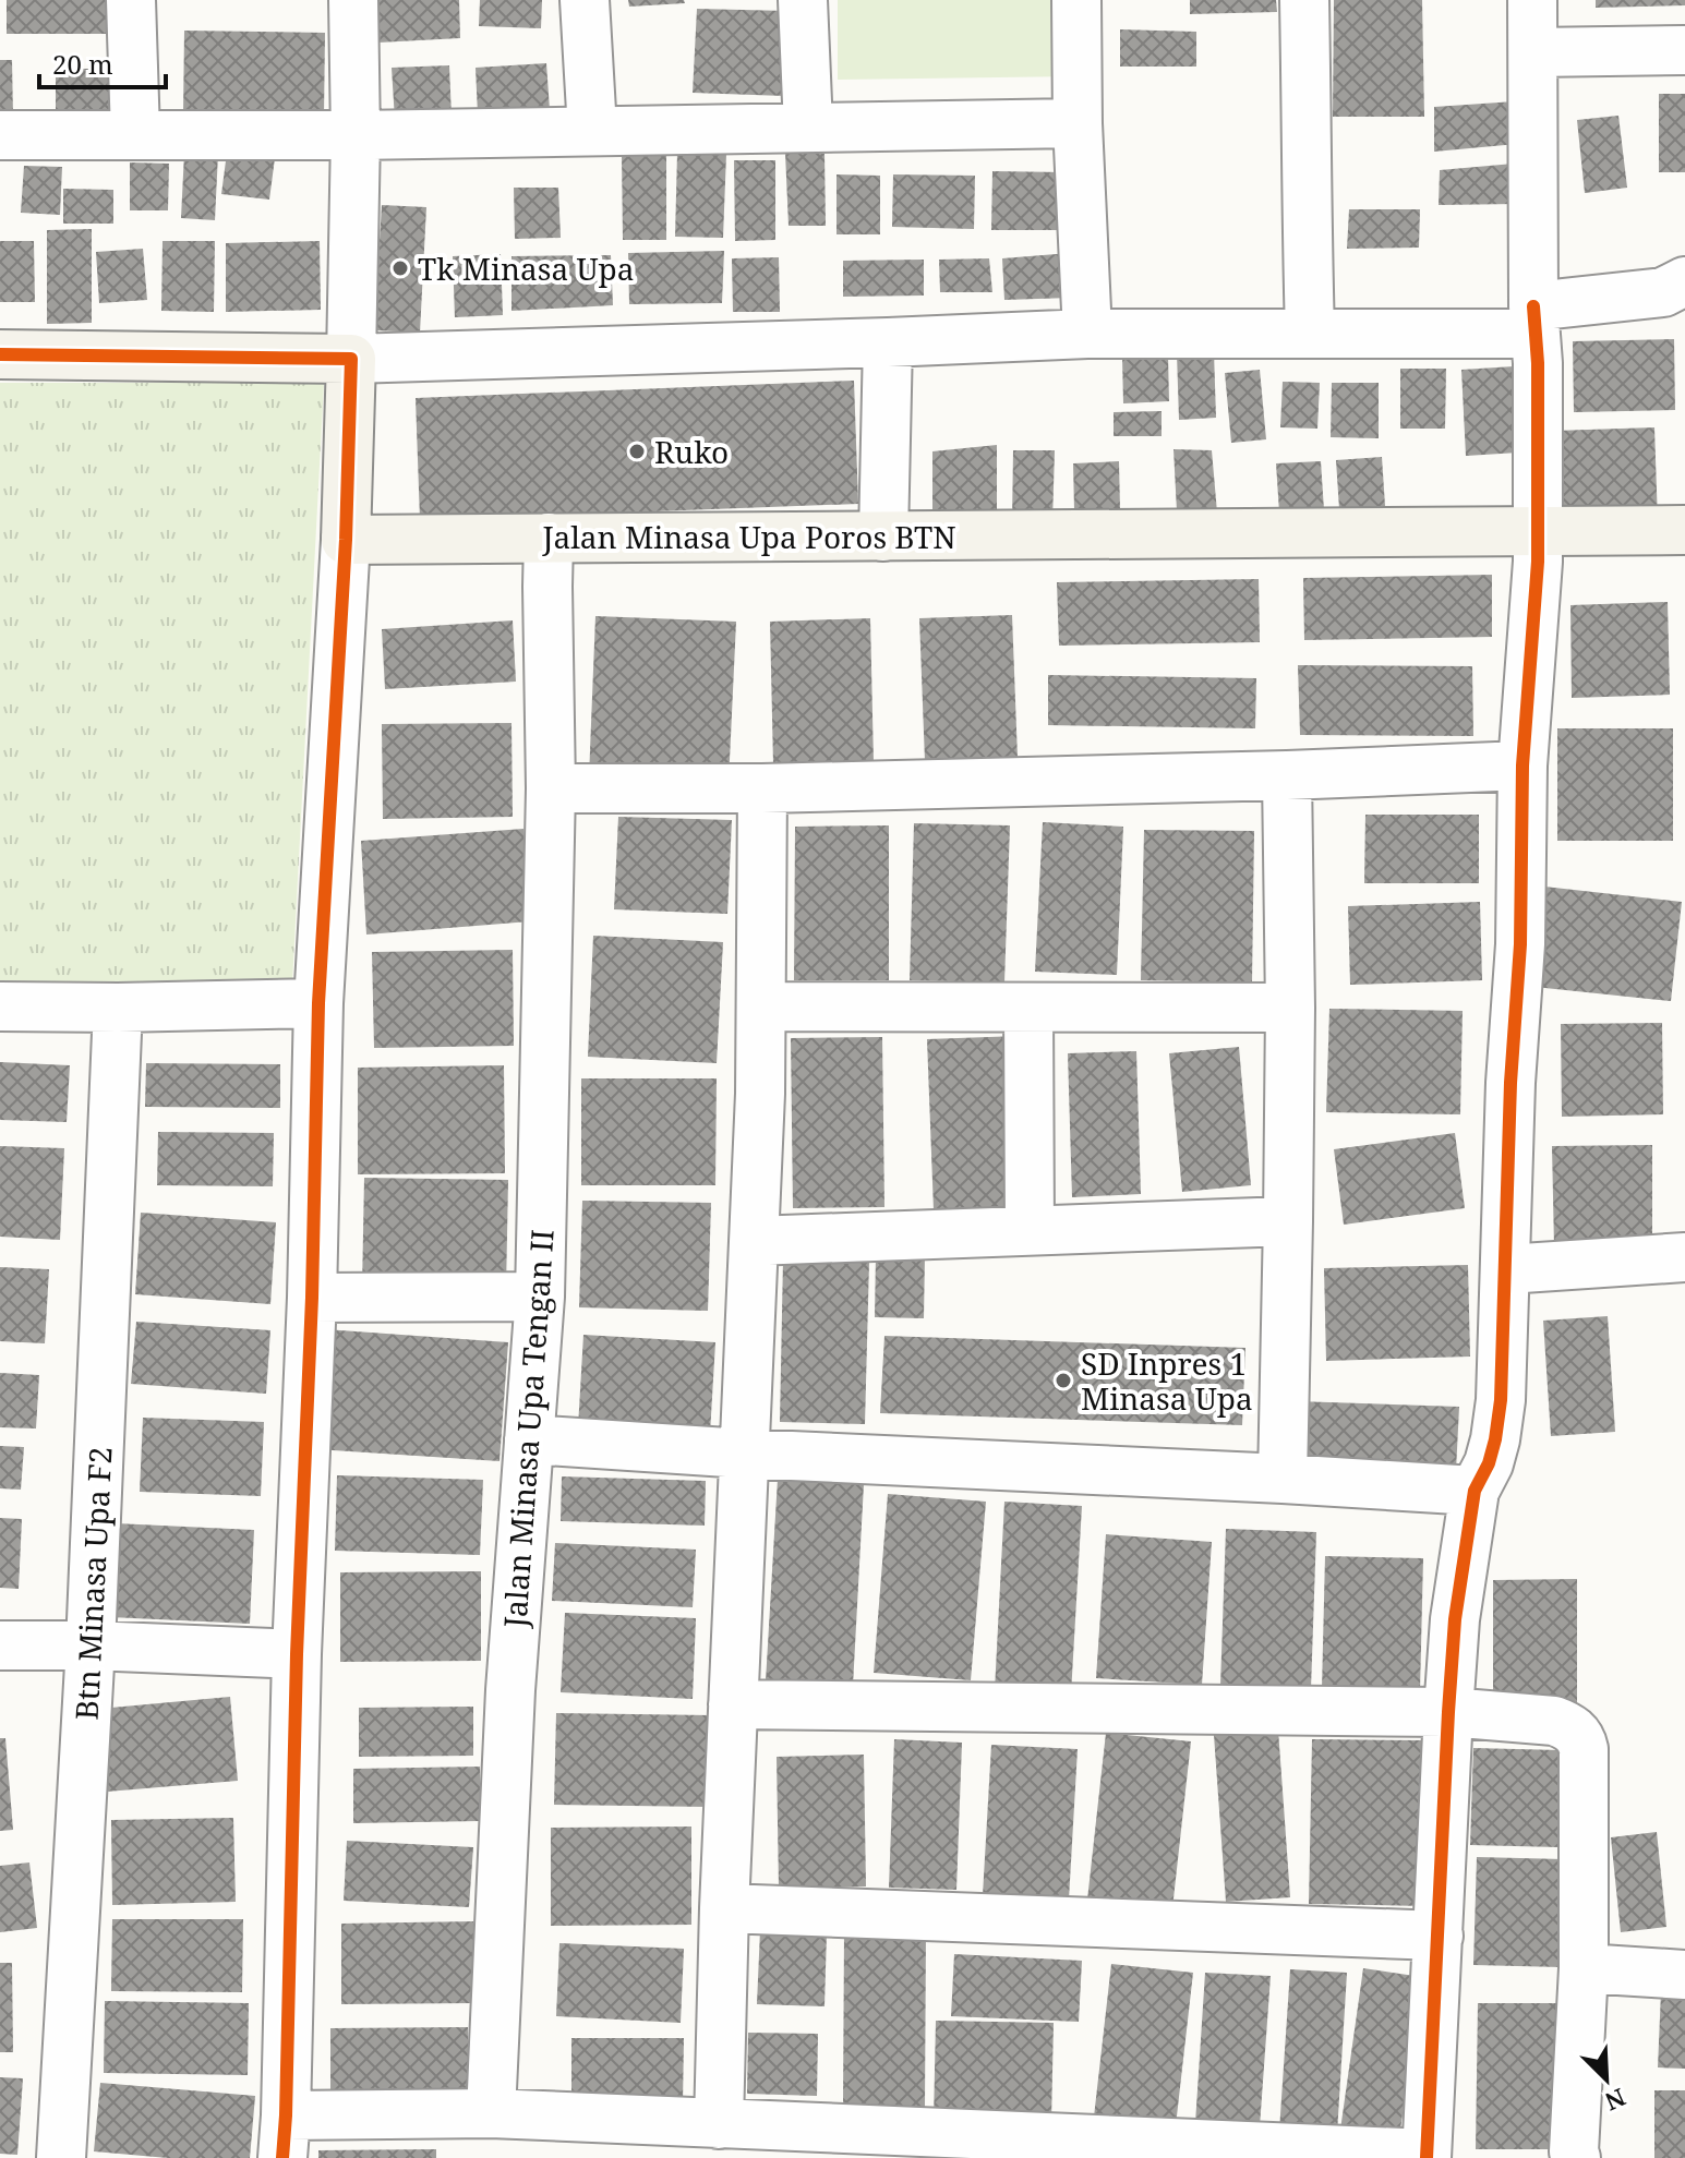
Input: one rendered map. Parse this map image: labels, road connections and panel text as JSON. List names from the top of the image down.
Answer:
{
  "streets": {
    "street": ["Jalan Minasa Upa Poros BTN", "Jalan Minasa Upa Tengan II", "Btn Minasa Upa F2"]
  },
  "crossings": [
    ["Jalan Minasa Upa Poros BTN", "Jalan Minasa Upa Tengan II"]
  ],
  "places": ["Tk Minasa Upa", "Ruko", "SD Inpres 1 Minasa Upa"],
  "scale_bar": "20 m",
  "north": "bottom right"
}
